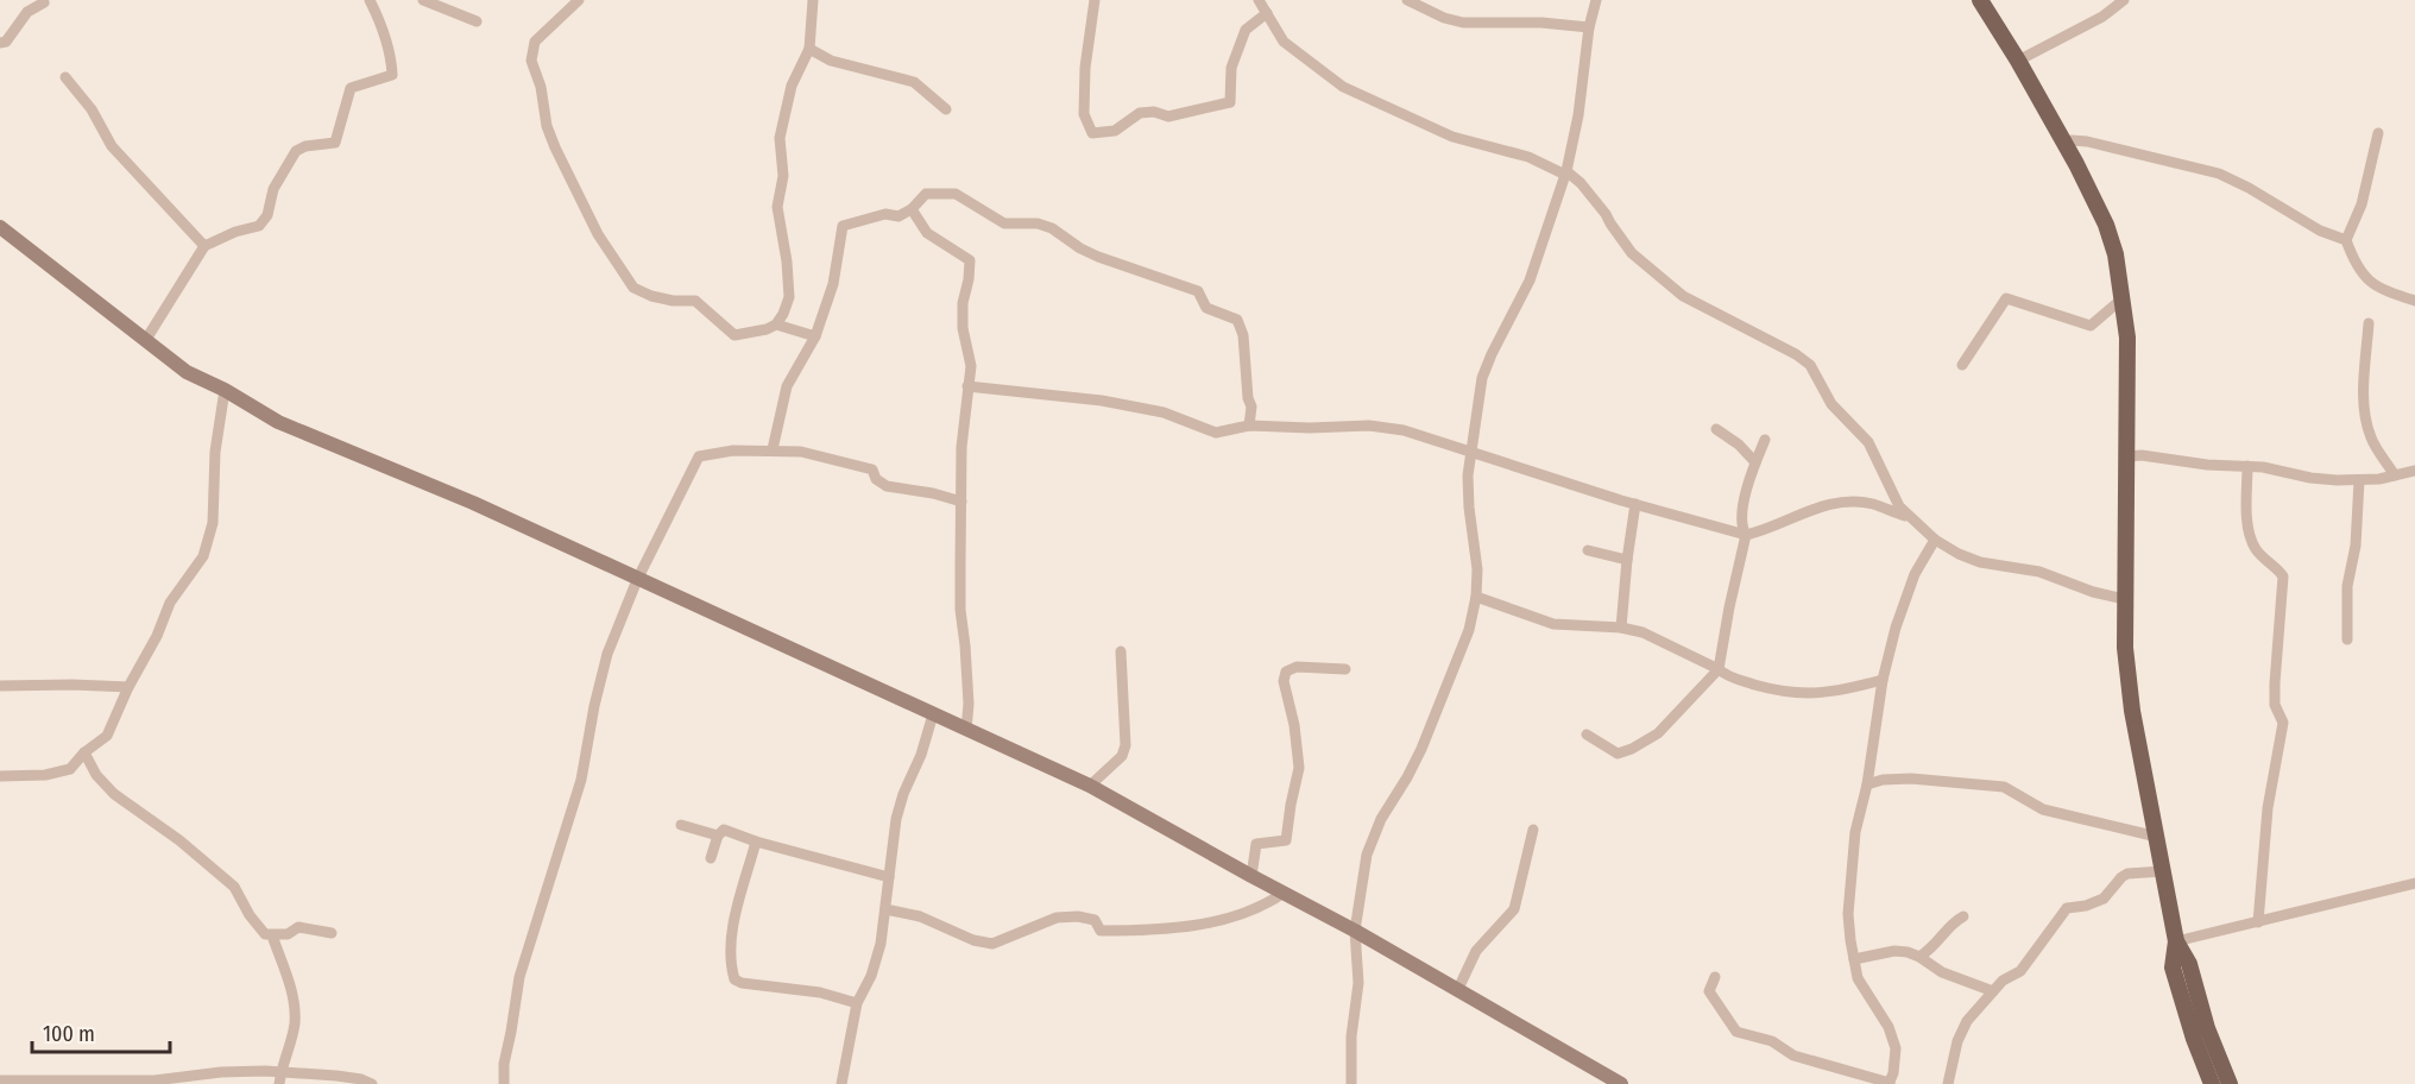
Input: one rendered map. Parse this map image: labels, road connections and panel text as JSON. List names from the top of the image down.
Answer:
{
  "scale_bar": "100 m"
}
